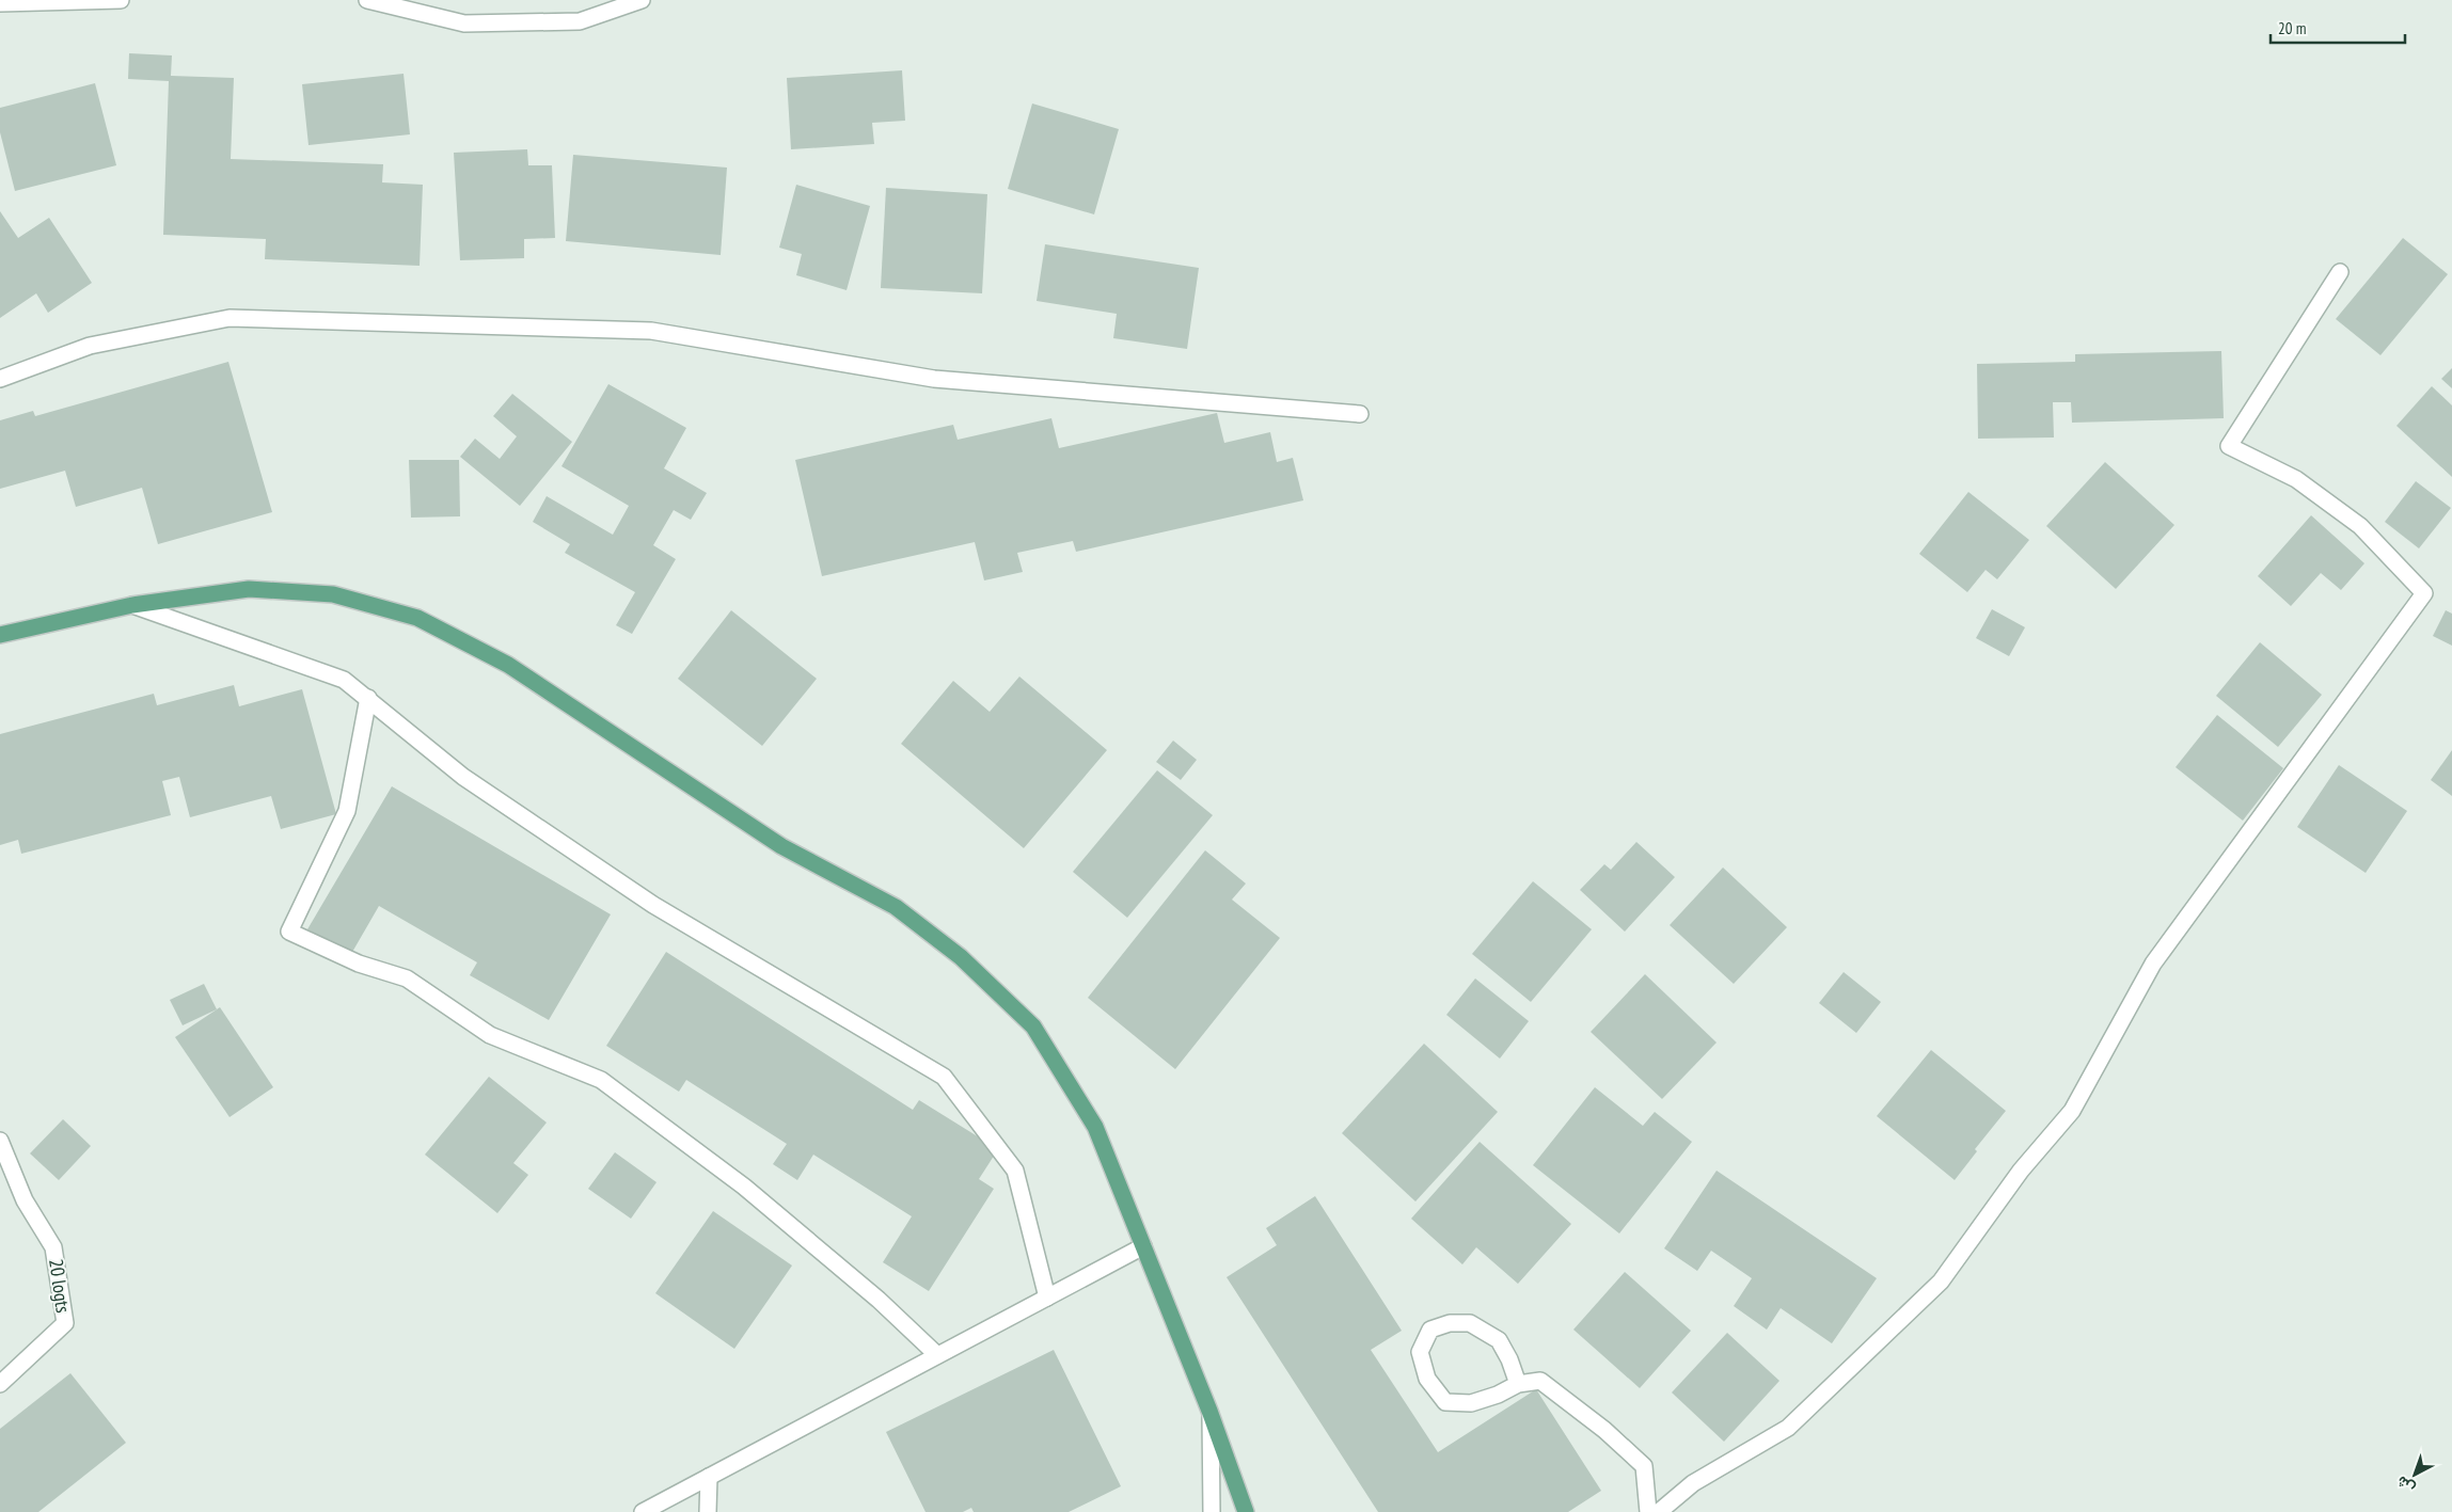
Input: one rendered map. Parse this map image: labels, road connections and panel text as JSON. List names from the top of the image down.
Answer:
{
  "streets": {
    "street": ["20 logts"]
  },
  "scale_bar": "20 m",
  "north": "bottom left"
}
